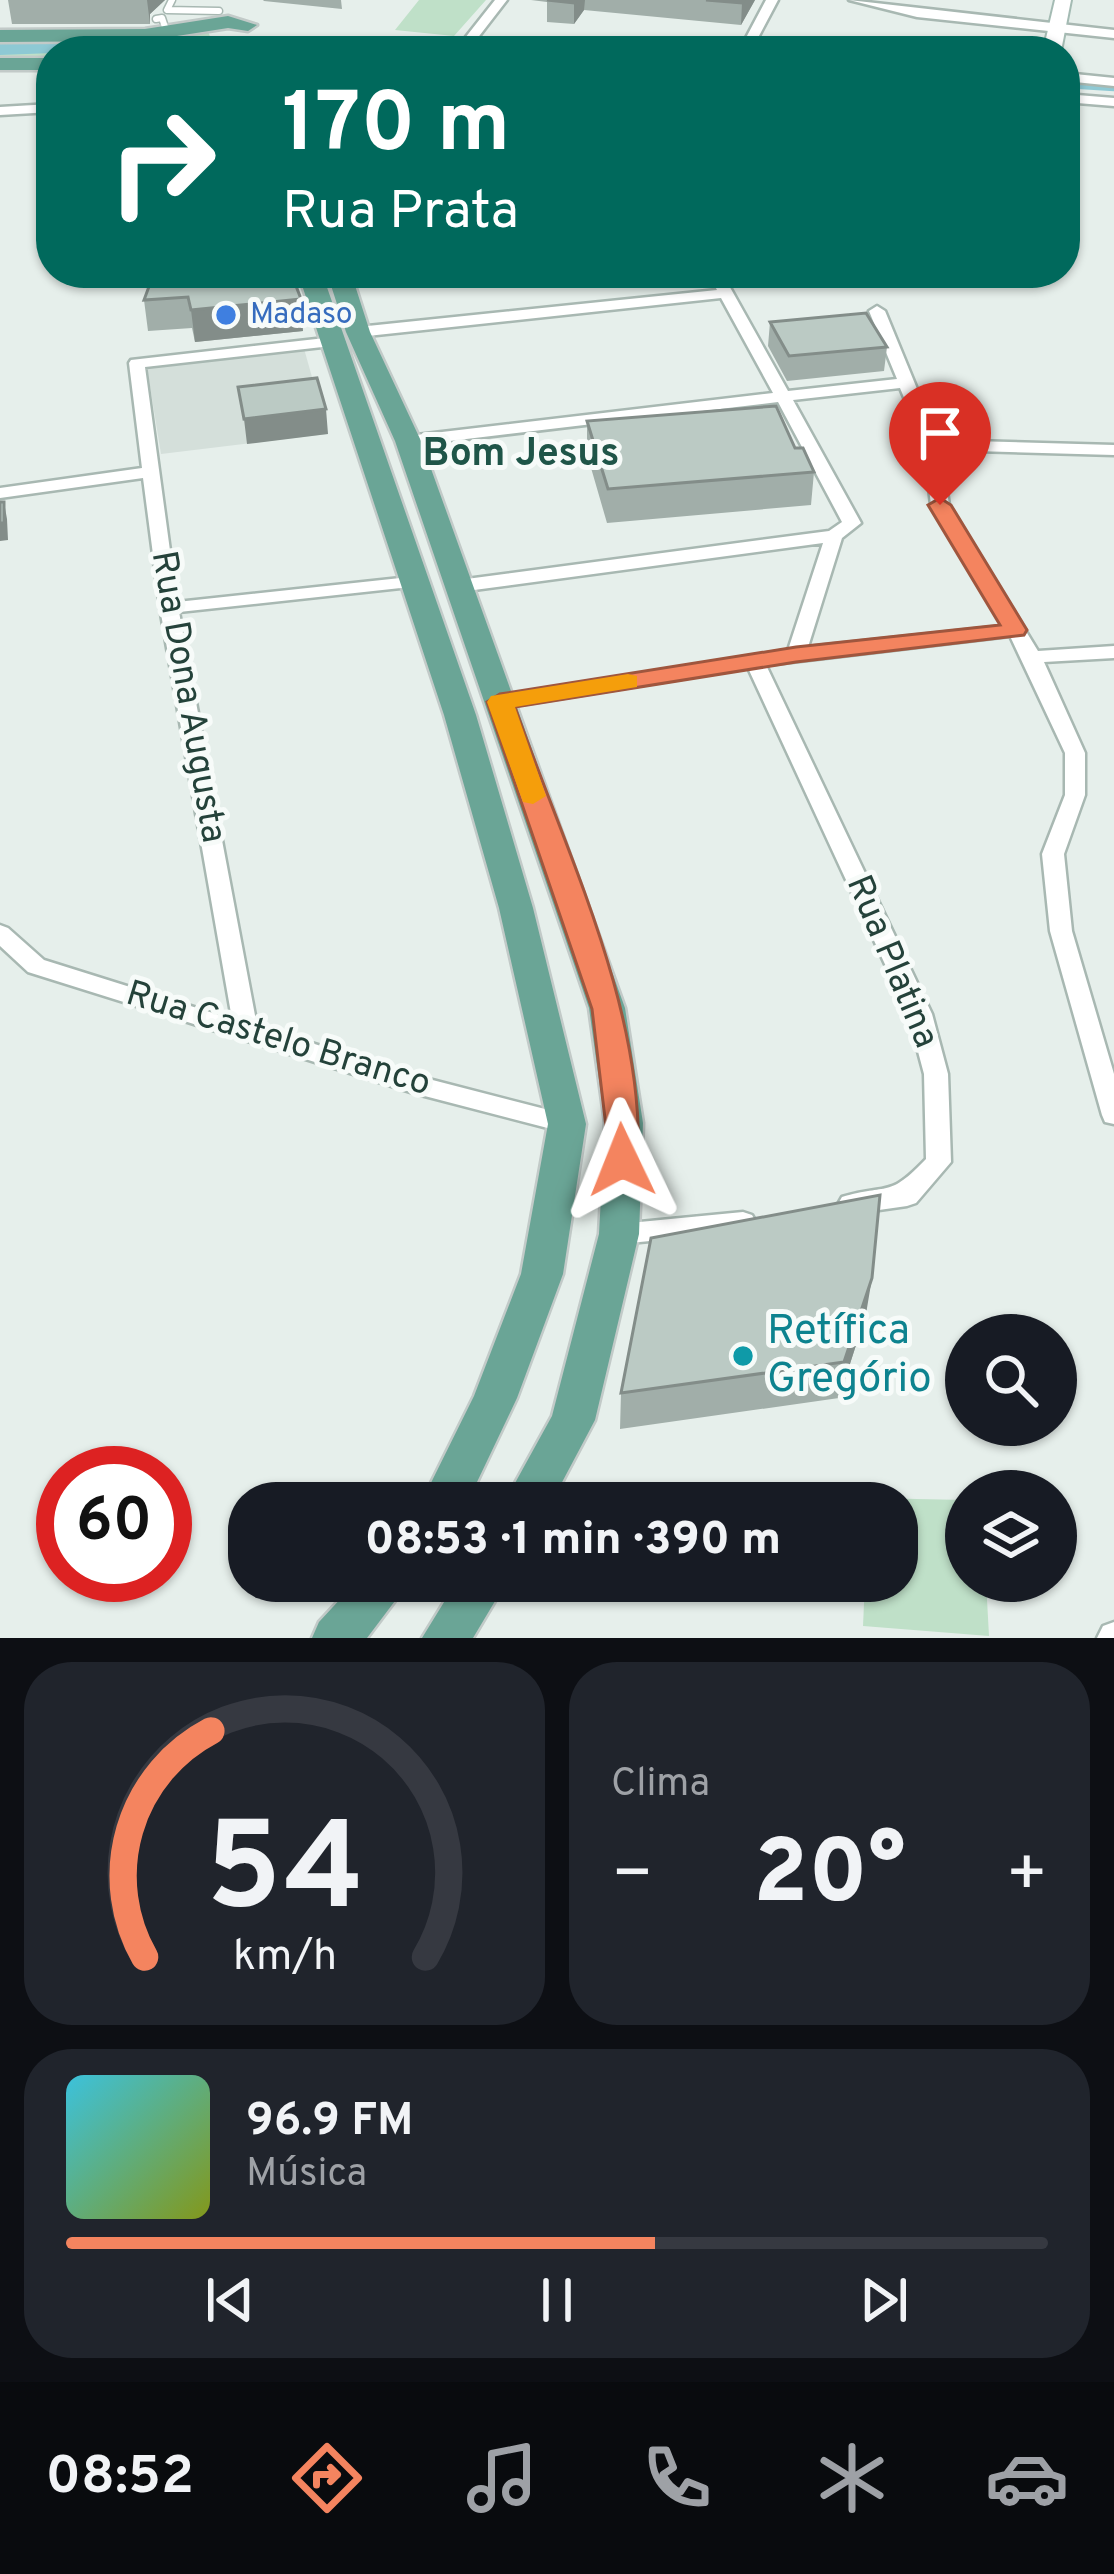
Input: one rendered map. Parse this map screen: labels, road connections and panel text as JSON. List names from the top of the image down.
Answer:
{
  "streets": {
    "street": ["Rua Dona Augusta", "Rua Platina", "Rua Castelo Branco"]
  },
  "crossings": [
    ["Rua Dona Augusta", "Rua Castelo Branco"]
  ],
  "districts": ["Bom Jesus"],
  "places": ["Madaso", "Retífica Gregório"],
  "page": {
    "turn": ["170 m", "Rua Prata"],
    "limit": "60",
    "trip": "08:53 · 1 min · 390 m",
    "tile": "Clima",
    "heat": ["−", "20°", "+"],
    "song": ["96.9 FM", "Música"],
    "tabs": "08:52",
    "gauge": ["54", "km/h"]
  }
}
